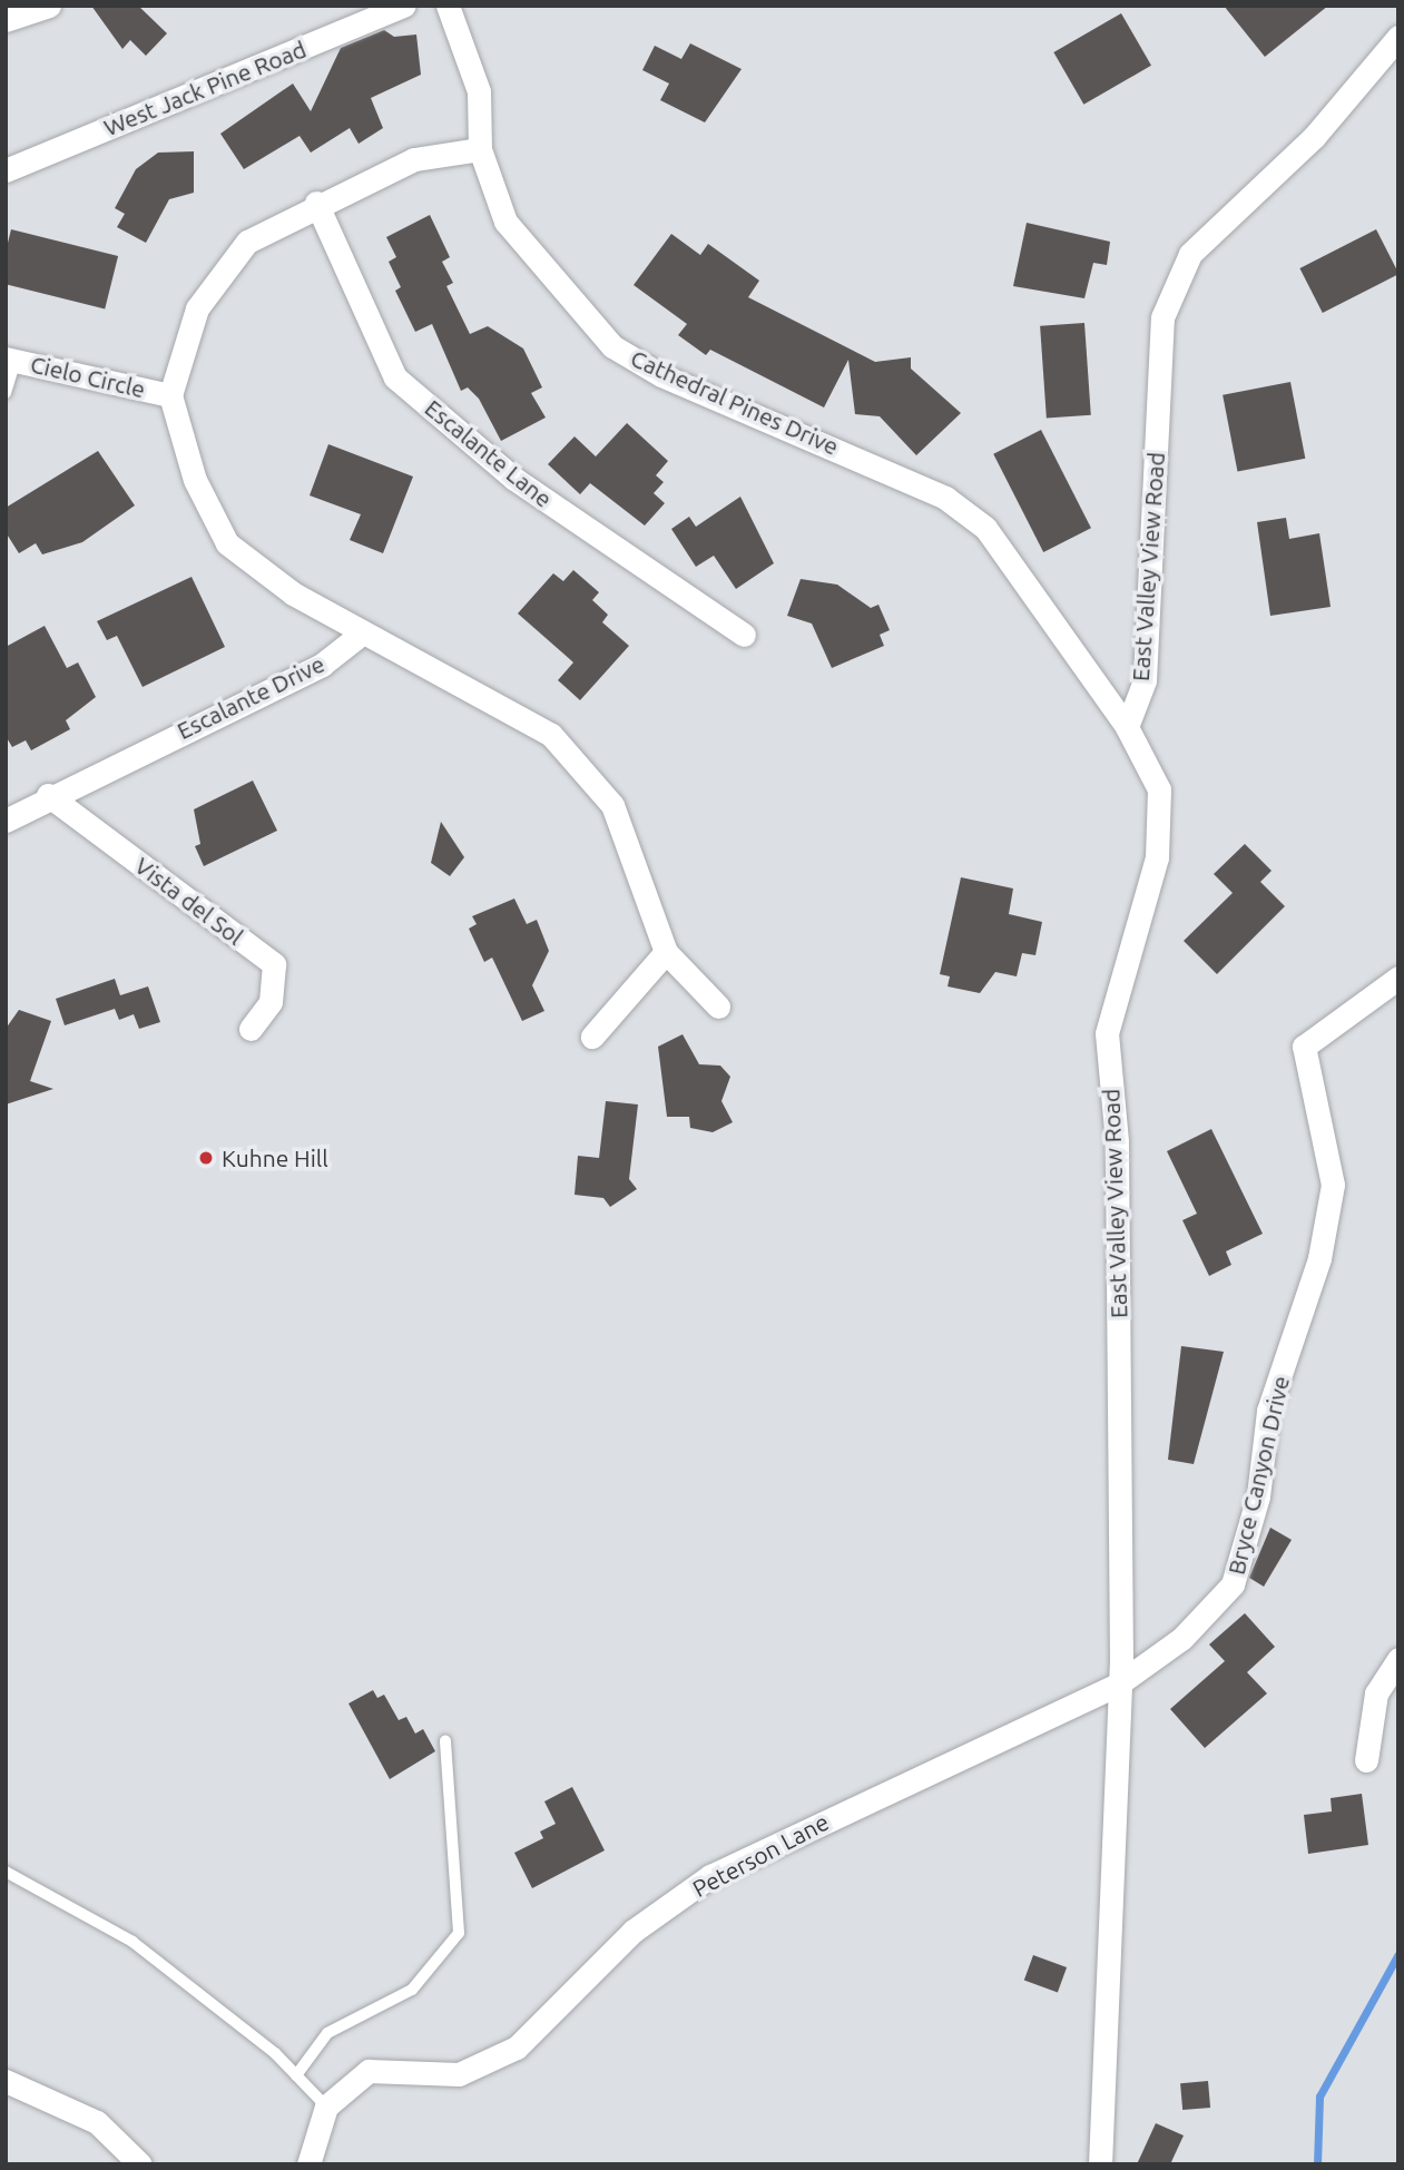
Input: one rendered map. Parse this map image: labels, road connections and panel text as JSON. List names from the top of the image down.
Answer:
{
  "streets": {
    "street": [
      "West Jack Pine Road",
      "Cielo Circle",
      "Cathedral Pines Drive",
      "Escalante Lane",
      "East Valley View Road",
      "Escalante Drive",
      "Vista del Sol",
      "Bryce Canyon Drive",
      "Peterson Lane"
    ]
  },
  "crossings": [
    ["Cathedral Pines Drive", "East Valley View Road"],
    ["East Valley View Road", "Bryce Canyon Drive"],
    ["East Valley View Road", "Peterson Lane"],
    ["Escalante Drive", "Vista del Sol"],
    ["Bryce Canyon Drive", "Peterson Lane"]
  ],
  "places": ["Kuhne Hill"]
}
